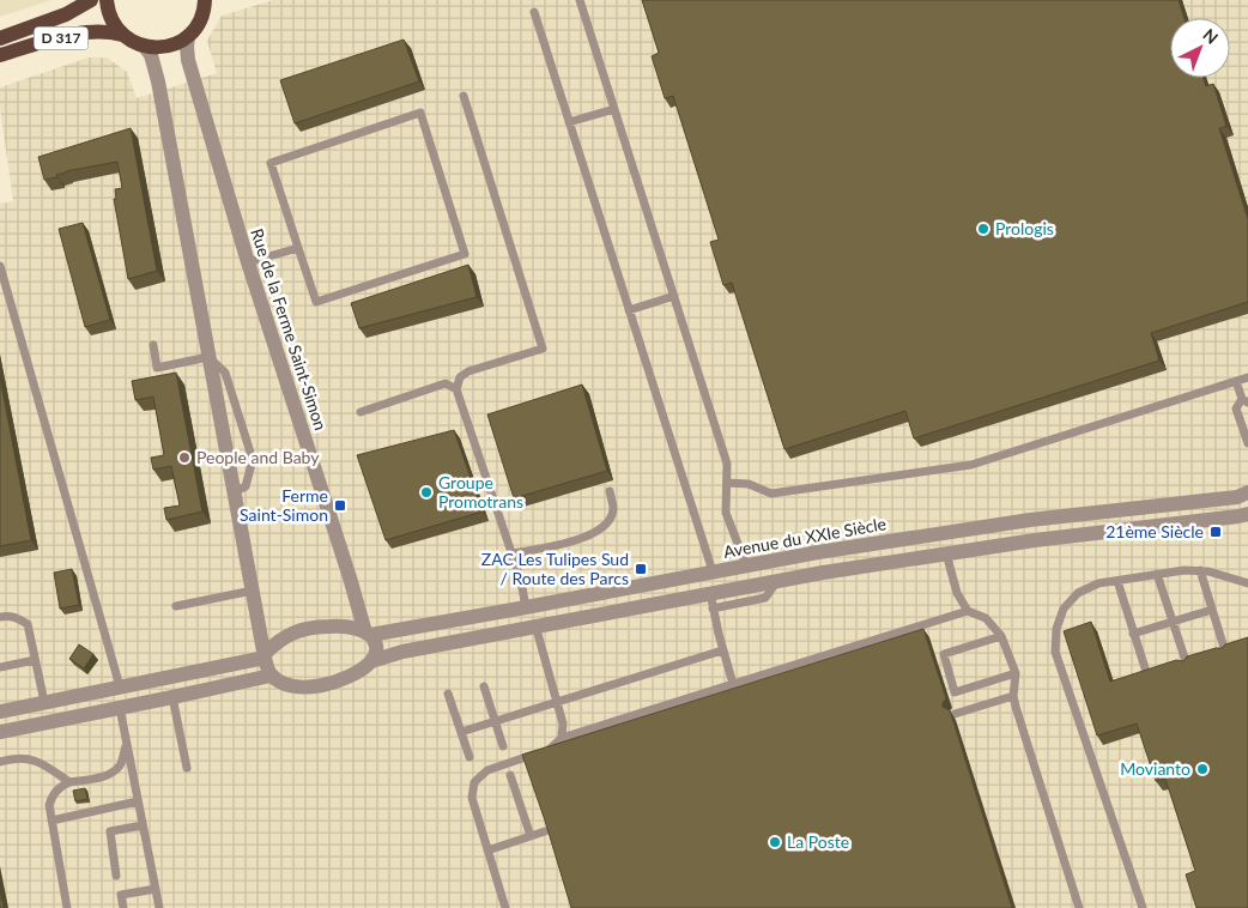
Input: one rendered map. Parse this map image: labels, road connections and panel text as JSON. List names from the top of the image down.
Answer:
{
  "streets": {
    "main road": ["D 317"],
    "street": ["Rue de la Ferme Saint-Simon", "Avenue du XXIe Siècle"]
  },
  "crossings": [
    ["Rue de la Ferme Saint-Simon", "Avenue du XXIe Siècle"]
  ],
  "places": {
    "other": [
      "Prologis",
      "People and Baby",
      "Groupe Promotrans",
      "Movianto",
      "La Poste"
    ],
    "transit": ["Ferme Saint-Simon", "21ème Siècle", "ZAC Les Tulipes Sud / Route des Parcs"]
  },
  "north": "top right"
}
